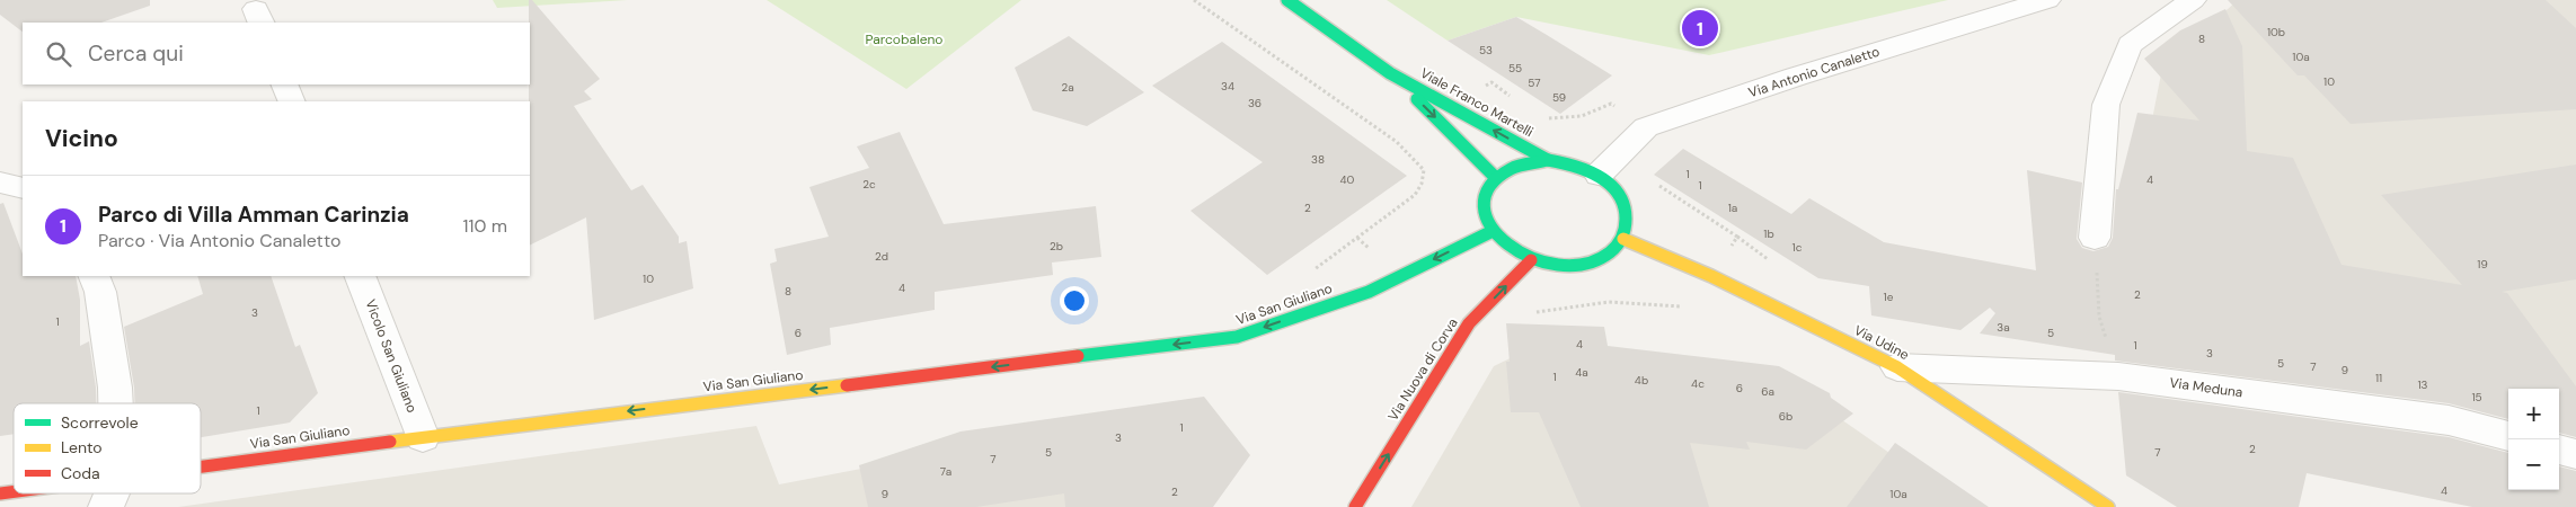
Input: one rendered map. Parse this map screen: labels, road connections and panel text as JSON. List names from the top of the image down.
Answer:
{
  "streets": {
    "main road": [
      "Viale Franco Martelli",
      "Via San Giuliano",
      "Via Udine",
      "Via Nuova di Corva"
    ],
    "street": ["Via Antonio Canaletto", "Vicolo San Giuliano", "Via Meduna"]
  },
  "crossings": [
    ["Via Antonio Canaletto", "Viale Franco Martelli"],
    ["Via Antonio Canaletto", "Via San Giuliano"],
    ["Via Antonio Canaletto", "Via Udine"],
    ["Via Antonio Canaletto", "Via Nuova di Corva"],
    ["Viale Franco Martelli", "Via San Giuliano"],
    ["Viale Franco Martelli", "Via Udine"],
    ["Viale Franco Martelli", "Via Nuova di Corva"],
    ["Via San Giuliano", "Via Udine"],
    ["Via San Giuliano", "Vicolo San Giuliano"],
    ["Via San Giuliano", "Via Nuova di Corva"],
    ["Via Udine", "Via Nuova di Corva"],
    ["Via Udine", "Via Meduna"]
  ],
  "one_way": ["Via San Giuliano", "Via Nuova di Corva"],
  "parks": ["Parcobaleno"],
  "house_numbers": [
    "10b",
    "8",
    "53",
    "10a",
    "55",
    "10",
    "57",
    "34",
    "2a",
    "59",
    "36",
    "38",
    "1",
    "40",
    "4",
    "2c",
    "1",
    "2",
    "1a",
    "1b",
    "2b",
    "1c",
    "2d",
    "19",
    "10",
    "4",
    "8",
    "2",
    "1e",
    "3",
    "1",
    "3a",
    "6",
    "5",
    "4",
    "1",
    "3",
    "5",
    "7",
    "9",
    "4a",
    "1",
    "11",
    "4b",
    "4c",
    "13",
    "6",
    "6a",
    "15",
    "1",
    "6b",
    "1",
    "3",
    "2",
    "5",
    "7",
    "7",
    "7a",
    "4",
    "2",
    "9",
    "10a"
  ],
  "legend": ["Scorrevole", "Lento", "Coda"],
  "page": {
    "pins": "1",
    "search": "Cerca qui",
    "heading": "Vicino",
    "list": [
      {
        "mark": "1",
        "name": "Parco di Villa Amman Carinzia",
        "note": "Parco · Via Antonio Canaletto",
        "value": "110 m"
      }
    ],
    "map_buttons": ["+", "−"]
  }
}
